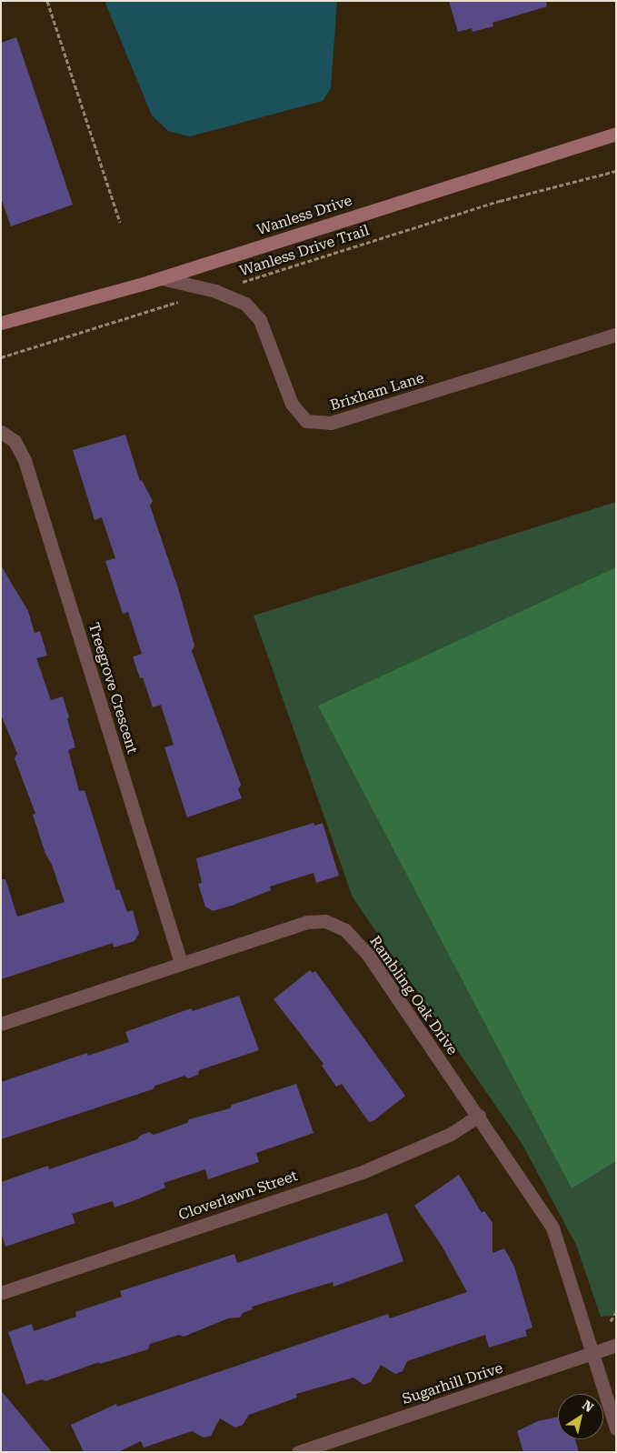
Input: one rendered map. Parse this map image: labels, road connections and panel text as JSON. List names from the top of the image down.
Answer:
{
  "streets": {
    "main road": ["Wanless Drive"],
    "street": [
      "Brixham Lane",
      "Treegrove Crescent",
      "Rambling Oak Drive",
      "Cloverlawn Street",
      "Sugarhill Drive"
    ],
    "path": ["Wanless Drive Trail"]
  },
  "crossings": [
    ["Wanless Drive", "Brixham Lane"],
    ["Wanless Drive Trail", "Brixham Lane"],
    ["Treegrove Crescent", "Rambling Oak Drive"],
    ["Rambling Oak Drive", "Cloverlawn Street"],
    ["Rambling Oak Drive", "Sugarhill Drive"]
  ],
  "north": "top right"
}
